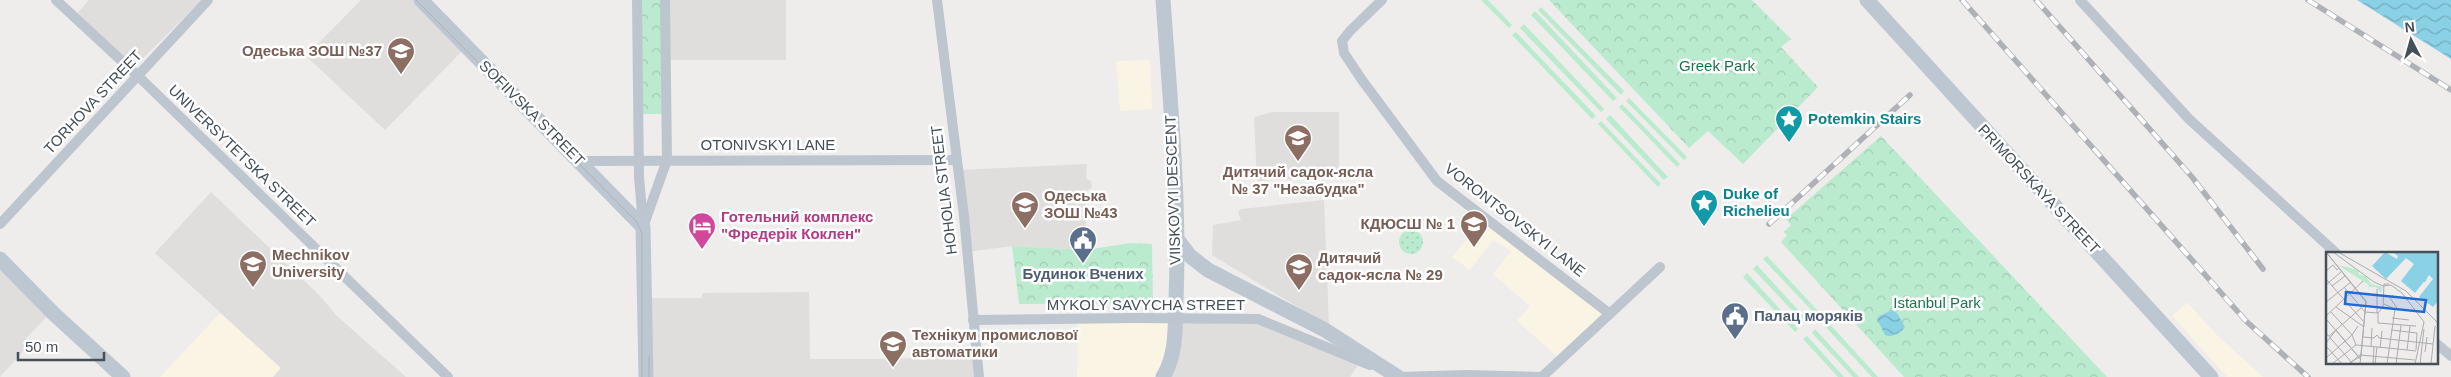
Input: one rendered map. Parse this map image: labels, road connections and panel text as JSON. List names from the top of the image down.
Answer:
{
  "streets": {
    "main road": ["SOFIIVSKA STREET", "PRIMORSKAYA STREET", "VIISKOVYI DESCENT"],
    "street": [
      "TORHOVA STREET",
      "OTONIVSKYI LANE",
      "UNIVERSYTETSKA STREET",
      "HOHOLIA STREET",
      "VORONTSOVSKYI LANE",
      "MYKOLY SAVYCHA STREET"
    ]
  },
  "crossings": [
    ["TORHOVA STREET", "UNIVERSYTETSKA STREET"],
    ["SOFIIVSKA STREET", "OTONIVSKYI LANE"],
    ["OTONIVSKYI LANE", "HOHOLIA STREET"],
    ["HOHOLIA STREET", "MYKOLY SAVYCHA STREET"]
  ],
  "parks": ["Greek Park", "Istanbul Park"],
  "places": {
    "school or university": [
      "Одеська ЗОШ №37",
      "Дитячий садок-ясла № 37 \"Незабудка\"",
      "Одеська ЗОШ №43",
      "КДЮСШ № 1",
      "Mechnikov University",
      "Дитячий садок-ясла № 29",
      "Технікум промислової автоматики"
    ],
    "place": ["Potemkin Stairs", "Duke of Richelieu"],
    "hotel": ["Готельний комплекс \"Фредерік Коклен\""],
    "public building": ["Будинок Вчених", "Палац моряків"]
  },
  "scale_bar": "50 m",
  "north": "top"
}
